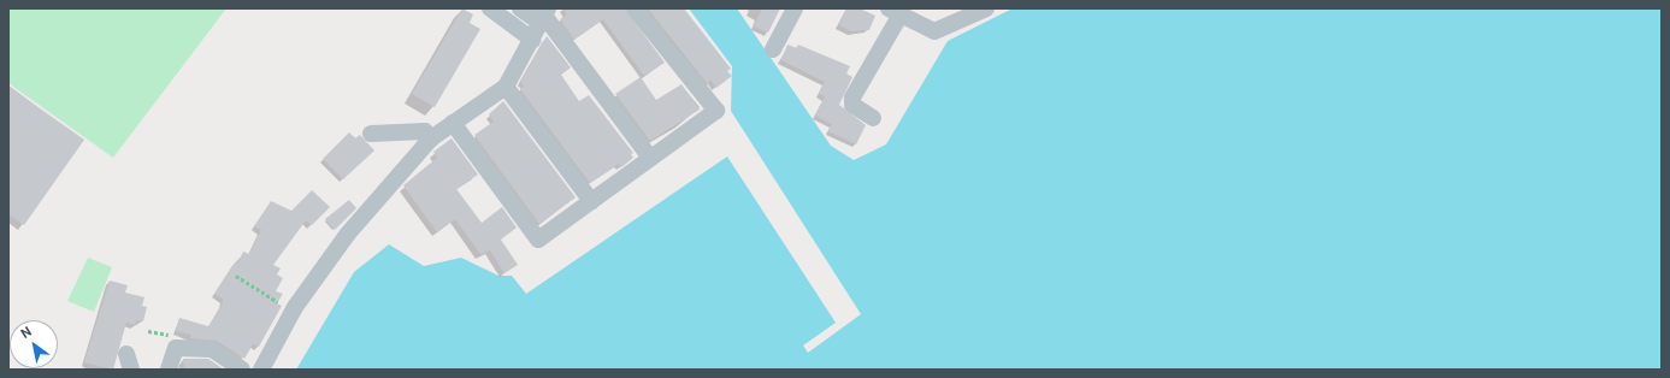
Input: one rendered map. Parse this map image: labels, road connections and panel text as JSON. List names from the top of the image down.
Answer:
{
  "north": "top left"
}
